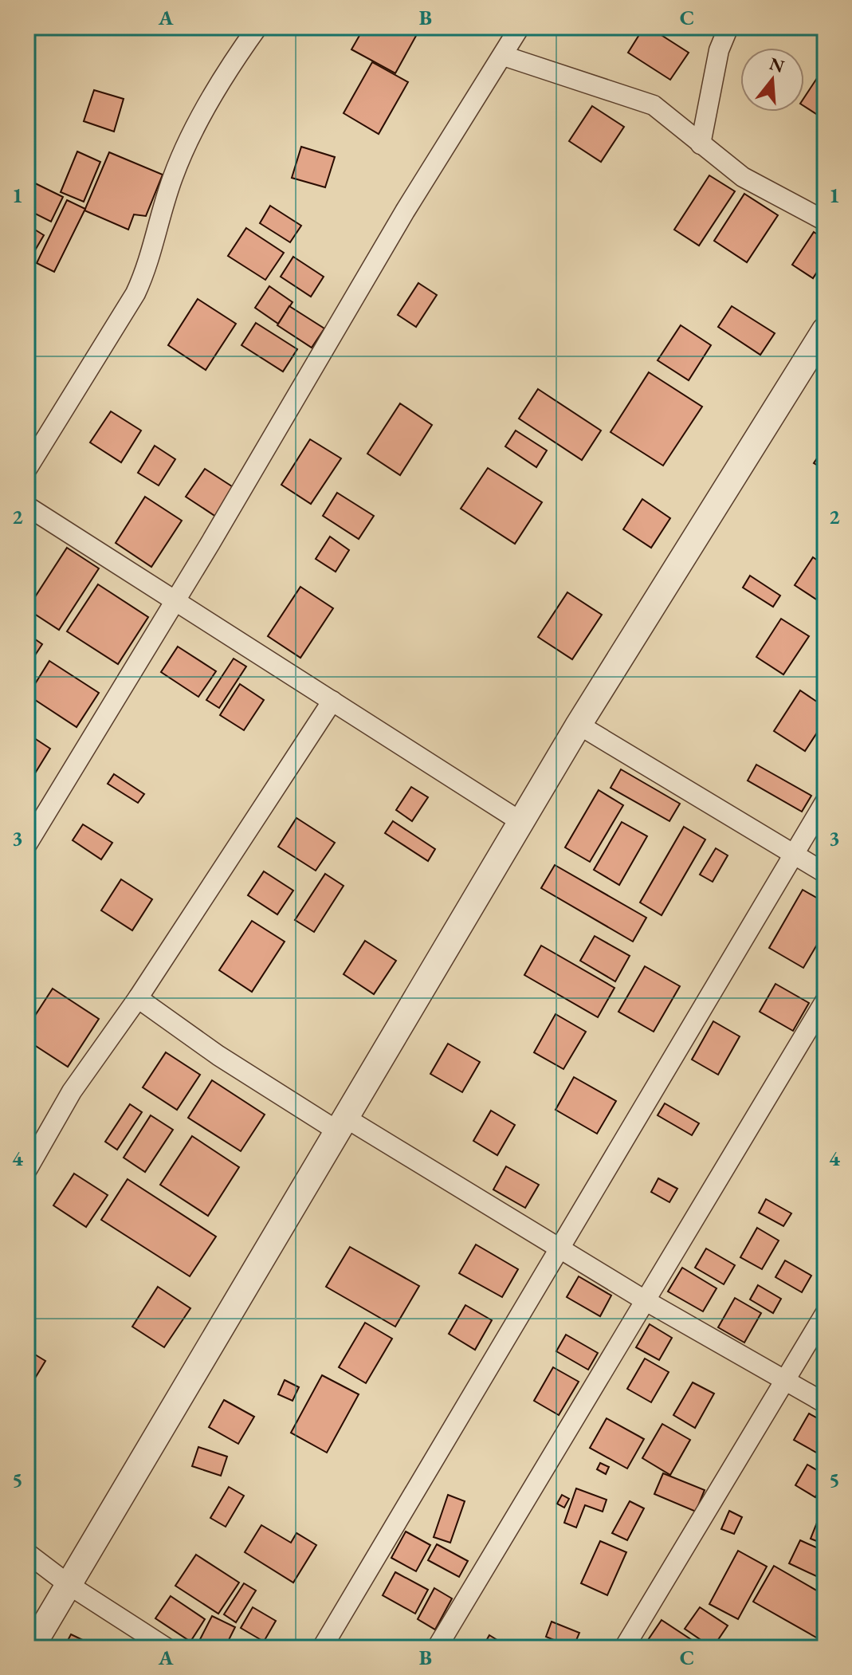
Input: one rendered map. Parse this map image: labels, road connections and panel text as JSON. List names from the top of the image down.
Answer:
{
  "north": "top",
  "grid": {
    "columns": ["A", "B", "C"],
    "rows": [
      "1",
      "2",
      "3",
      "4",
      "5"
    ]
  }
}
